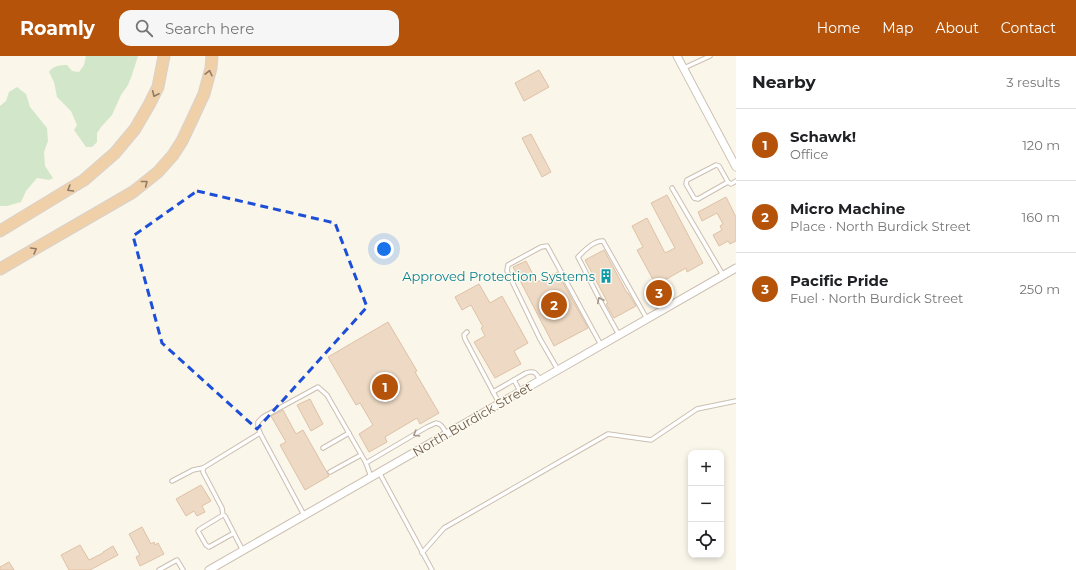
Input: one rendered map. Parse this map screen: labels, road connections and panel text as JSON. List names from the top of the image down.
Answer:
{
  "streets": {
    "street": ["North Burdick Street"]
  },
  "places": {
    "building": ["Approved Protection Systems"]
  },
  "page": {
    "header": "Roamly",
    "search": "Search here",
    "nav": [
      "Home",
      "Map",
      "About",
      "Contact"
    ],
    "heading": ["Nearby", "3 results"],
    "list": [
      {
        "mark": "1",
        "name": "Schawk!",
        "note": "Office",
        "value": "120 m"
      },
      {
        "mark": "2",
        "name": "Micro Machine",
        "note": "Place · North Burdick Street",
        "value": "160 m"
      },
      {
        "mark": "3",
        "name": "Pacific Pride",
        "note": "Fuel · North Burdick Street",
        "value": "250 m"
      }
    ],
    "pins": ["3", "2", "1"],
    "map_buttons": ["+", "−"]
  }
}
